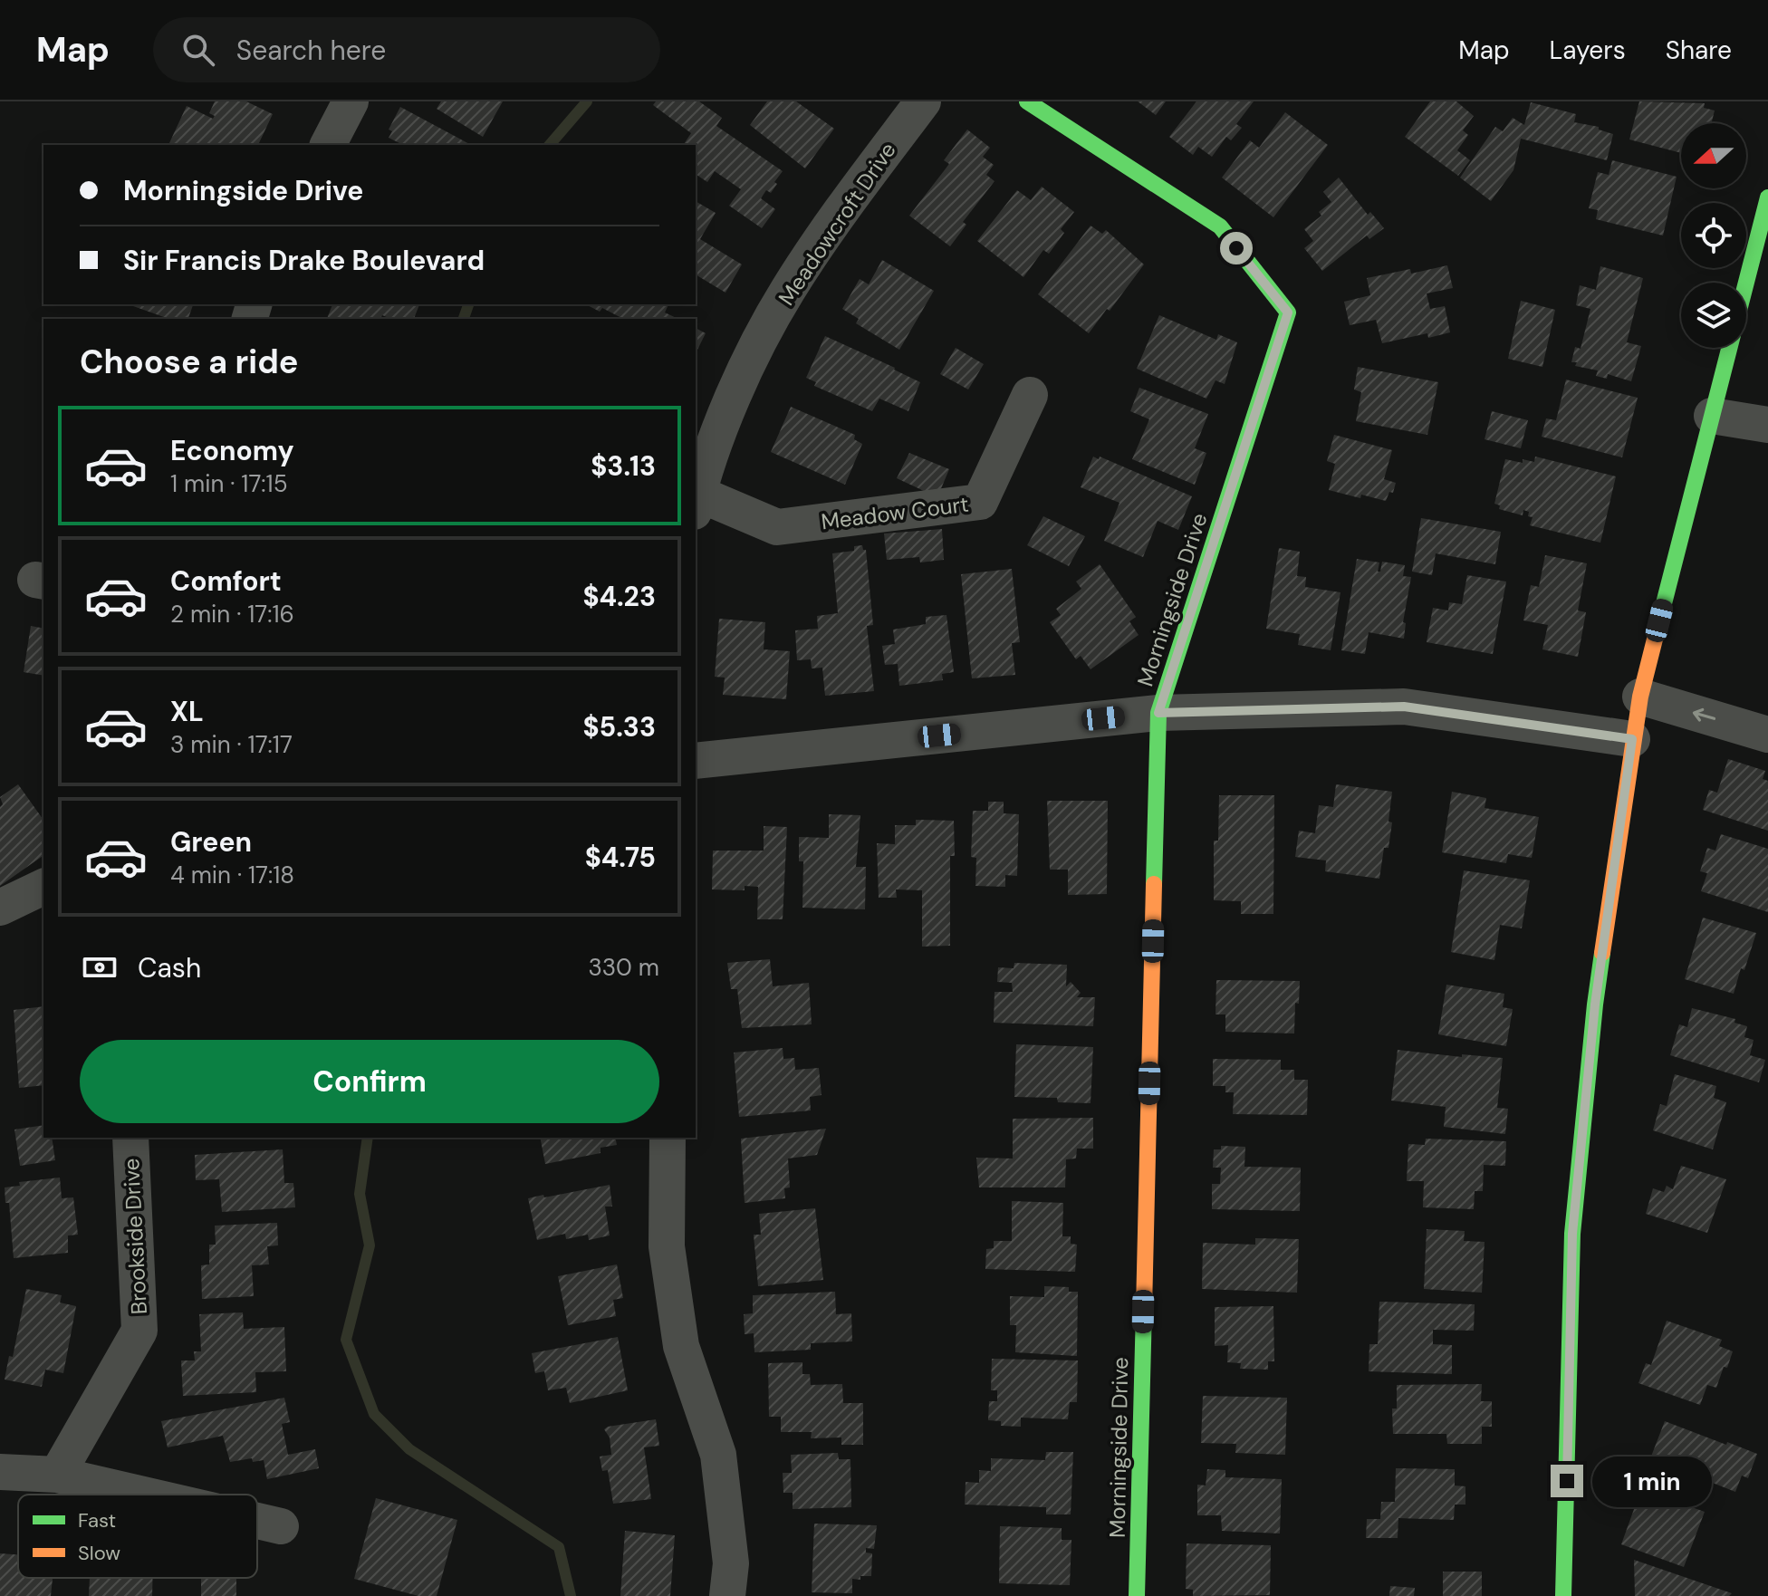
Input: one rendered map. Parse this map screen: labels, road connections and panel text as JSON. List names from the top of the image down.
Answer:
{
  "streets": {
    "street": [
      "Meadowcroft Drive",
      "Meadow Court",
      "Morningside Drive",
      "Brookside Drive"
    ]
  },
  "crossings": [
    ["Meadowcroft Drive", "Meadow Court"]
  ],
  "legend": ["Fast", "Slow"],
  "north": "left",
  "page": {
    "header": "Map",
    "search": "Search here",
    "nav": ["Map", "Layers", "Share"],
    "banner": ["Morningside Drive", "Sir Francis Drake Boulevard"],
    "heading": "Choose a ride",
    "list": [
      {
        "name": "Economy",
        "note": "1 min · 17:15",
        "value": "$3.13"
      },
      {
        "name": "Comfort",
        "note": "2 min · 17:16",
        "value": "$4.23"
      },
      {
        "name": "XL",
        "note": "3 min · 17:17",
        "value": "$5.33"
      },
      {
        "name": "Green",
        "note": "4 min · 17:18",
        "value": "$4.75"
      }
    ],
    "pay": ["Cash", "330 m"],
    "buttons": "Confirm",
    "bubble": "1 min"
  }
}
